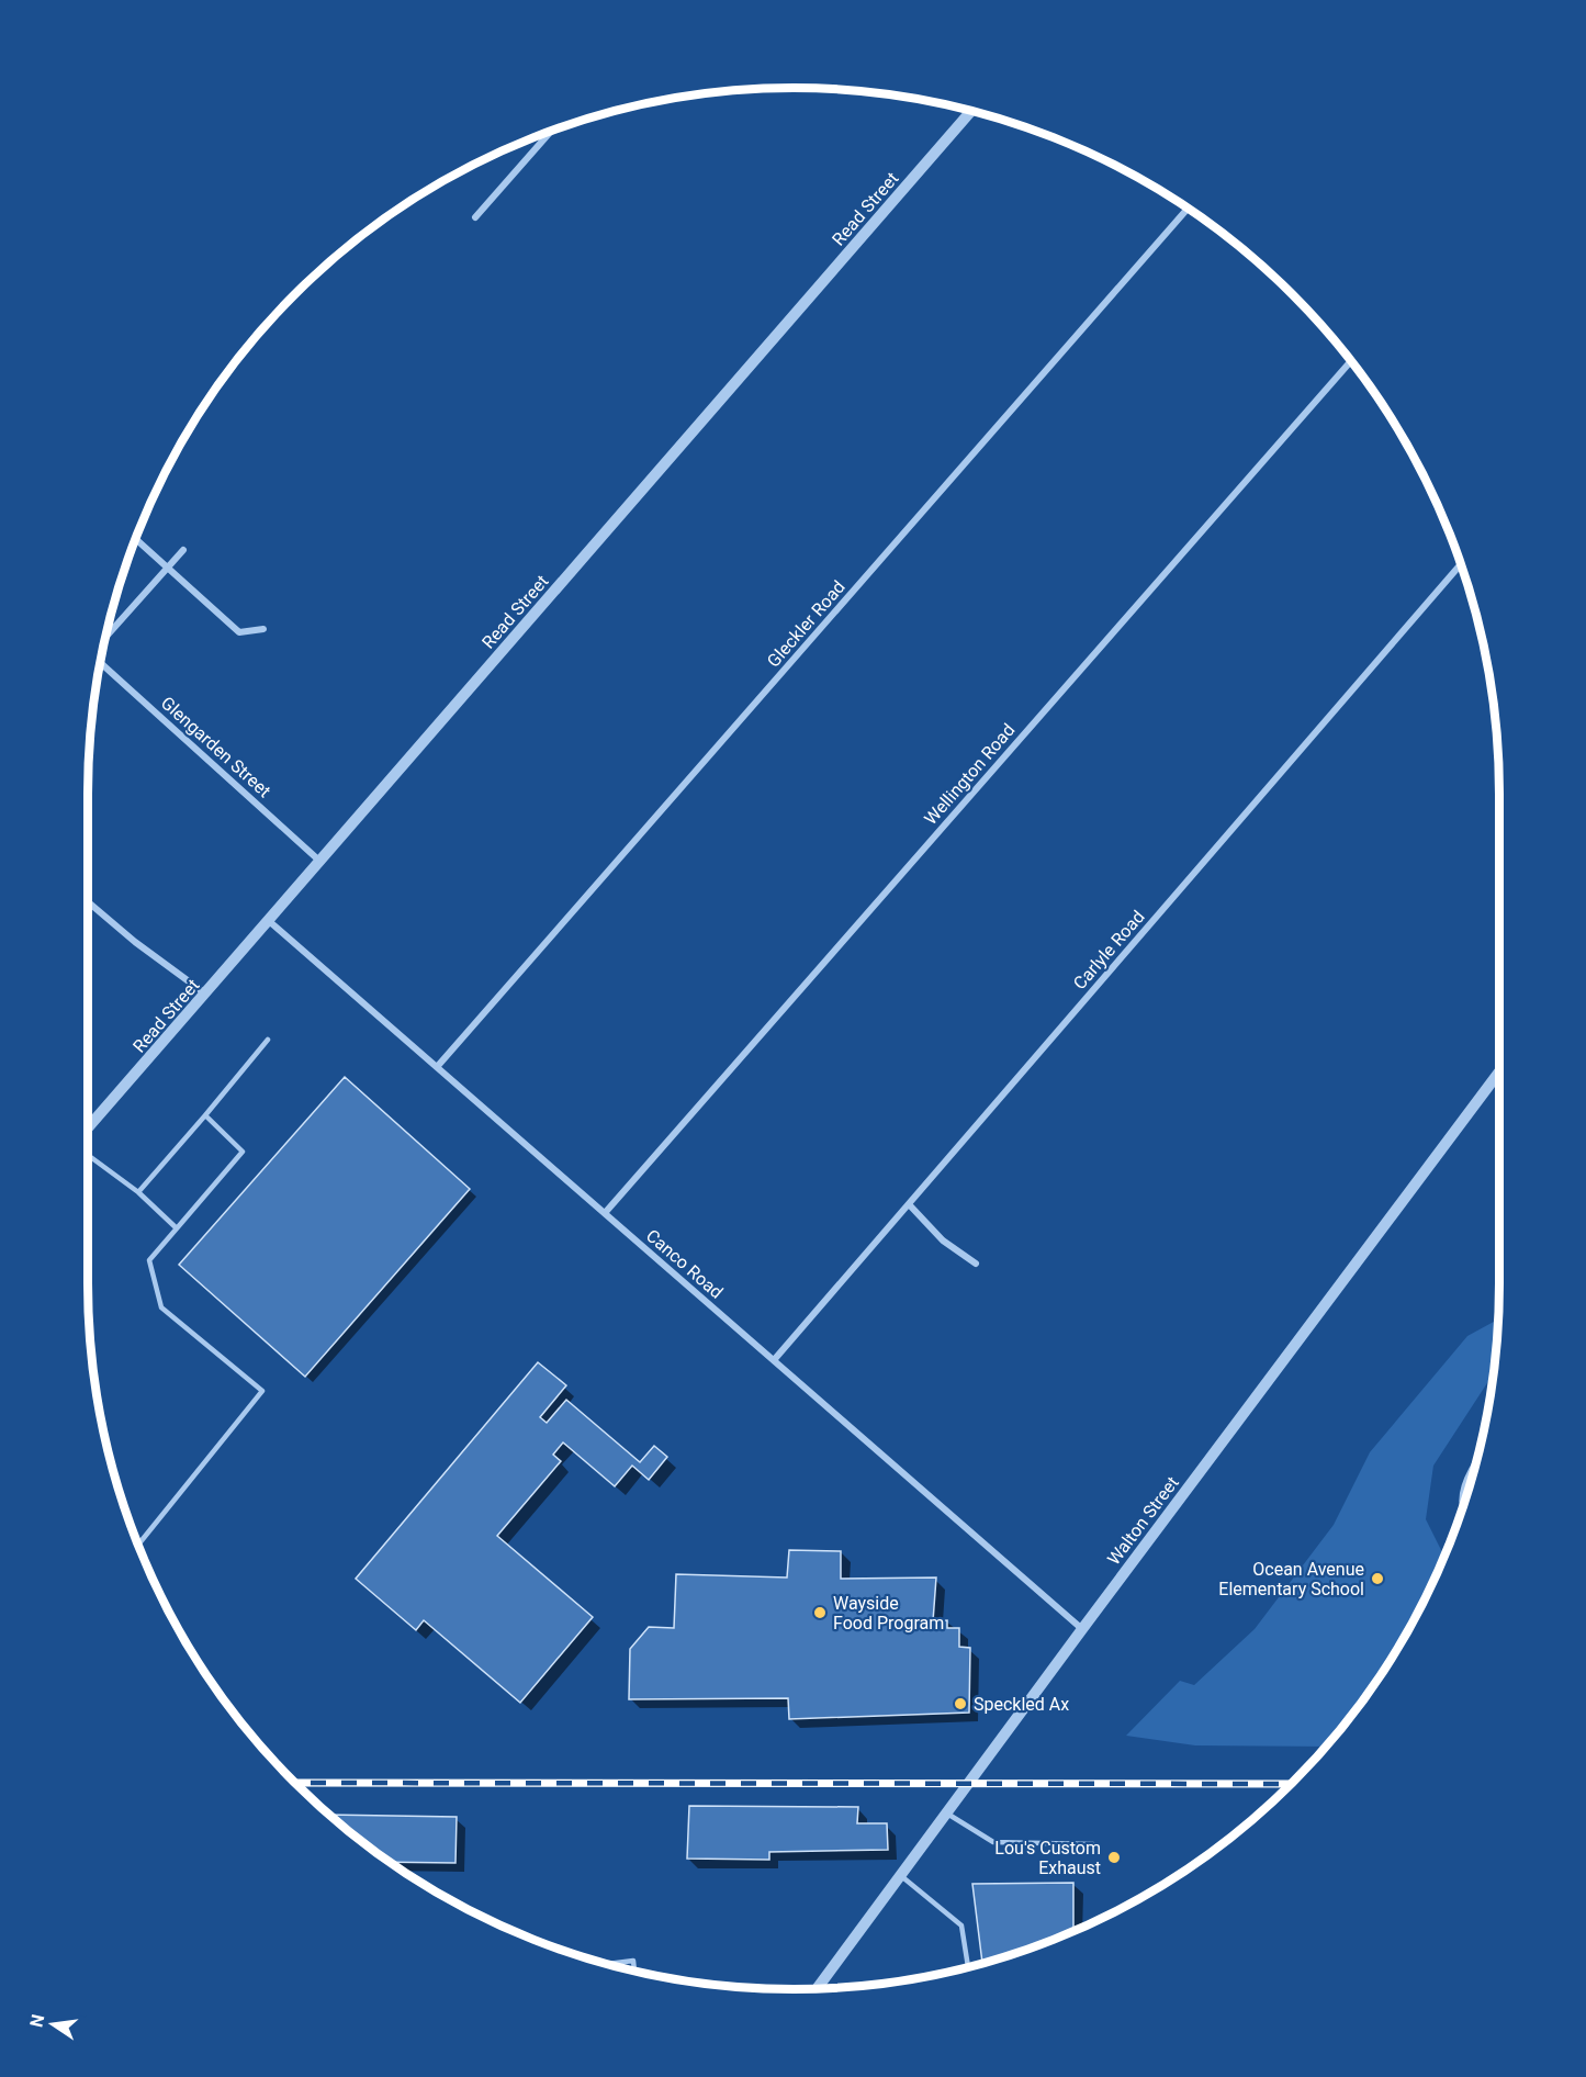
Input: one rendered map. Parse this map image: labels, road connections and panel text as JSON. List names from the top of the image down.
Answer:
{
  "streets": {
    "street": [
      "Read Street",
      "Gleckler Road",
      "Glengarden Street",
      "Wellington Road",
      "Carlyle Road",
      "Canco Road",
      "Walton Street"
    ]
  },
  "crossings": [
    ["Read Street", "Glengarden Street"],
    ["Read Street", "Canco Road"],
    ["Gleckler Road", "Canco Road"],
    ["Wellington Road", "Canco Road"],
    ["Carlyle Road", "Canco Road"],
    ["Canco Road", "Walton Street"]
  ],
  "places": [
    "Ocean Avenue Elementary School",
    "Wayside Food Program",
    "Speckled Ax",
    "Lou's Custom Exhaust"
  ],
  "north": "left"
}
